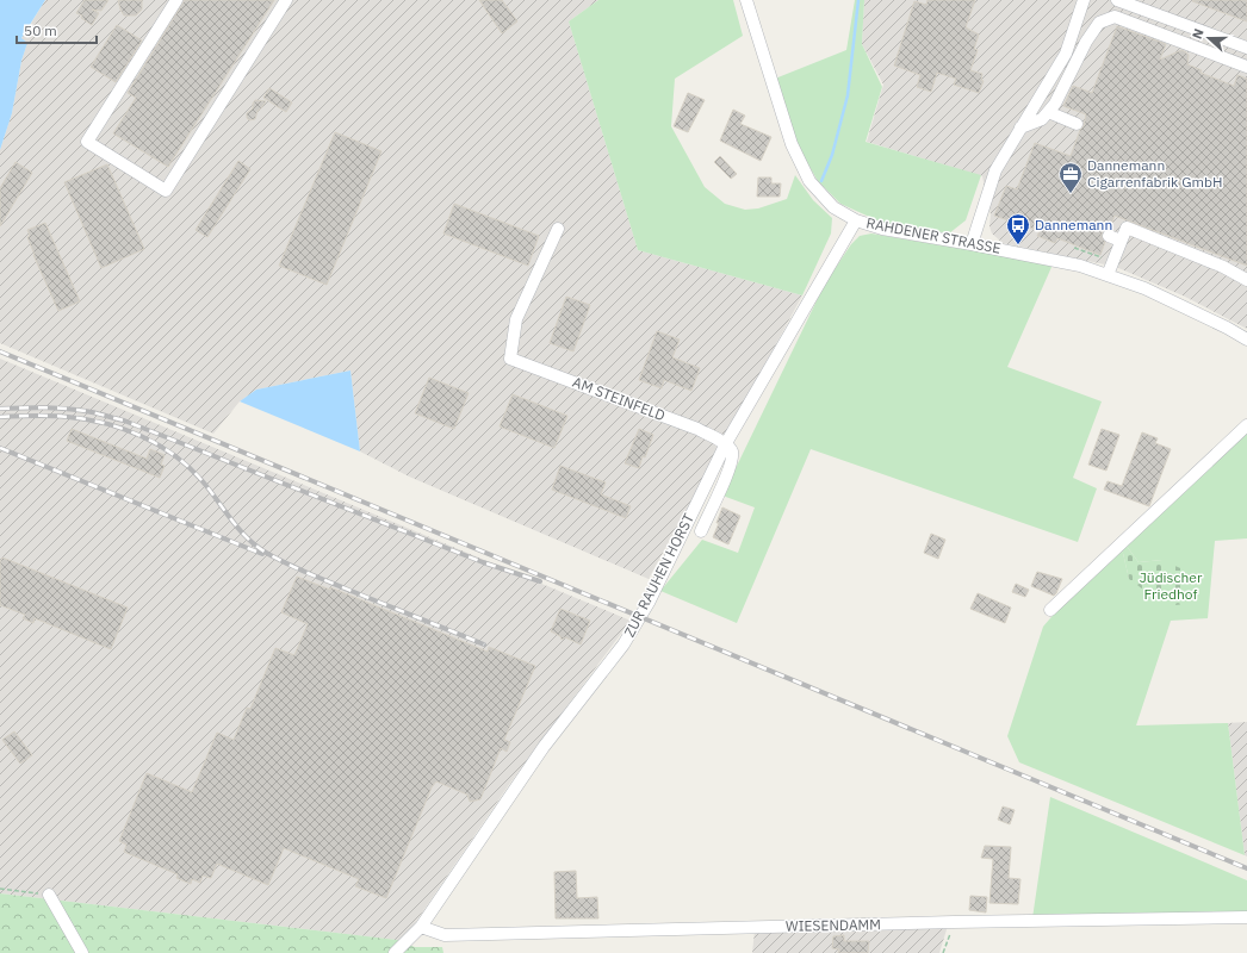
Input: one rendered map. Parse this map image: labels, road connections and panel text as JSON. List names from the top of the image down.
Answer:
{
  "streets": {
    "street": [
      "RAHDENER STRASSE",
      "AM STEINFELD",
      "ZUR RAUHEN HORST",
      "WIESENDAMM"
    ]
  },
  "crossings": [
    ["RAHDENER STRASSE", "ZUR RAUHEN HORST"],
    ["AM STEINFELD", "ZUR RAUHEN HORST"],
    ["ZUR RAUHEN HORST", "WIESENDAMM"]
  ],
  "parks": ["Jüdischer Friedhof"],
  "places": {
    "office": ["Dannemann Cigarrenfabrik GmbH"],
    "bus stop": ["Dannemann"]
  },
  "scale_bar": "50 m",
  "north": "left"
}
